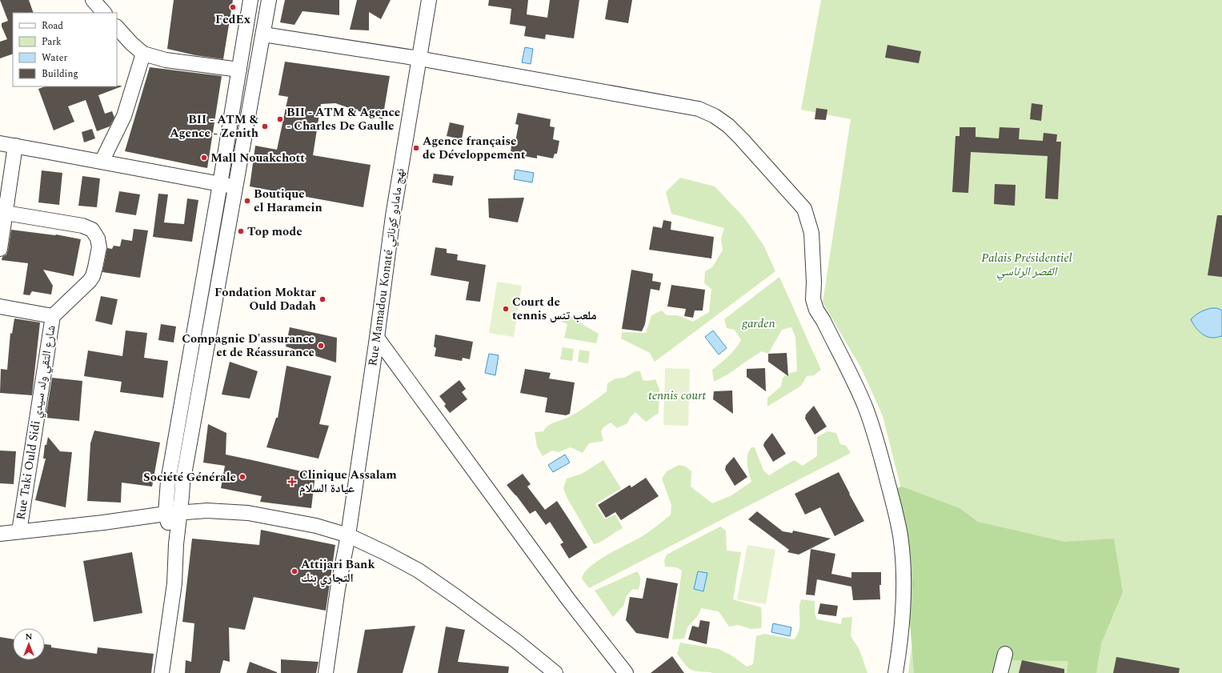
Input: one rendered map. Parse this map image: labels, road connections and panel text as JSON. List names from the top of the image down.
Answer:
{
  "streets": {
    "street": ["Rue Mamadou Konaté نهج مامادو كوناتي", "Rue Taki Ould Sidi شارع التقي ولد سيدي"]
  },
  "parks": ["Palais Présidentiel القصر الرئاسي", "garden", "tennis court"],
  "places": {
    "other": [
      "FedEx",
      "BII - ATM & Agence - Charles De Gaulle",
      "BII - ATM & Agence - Zenith",
      "Agence française de Développement",
      "Mall Nouakchott",
      "Boutique el Haramein",
      "Top mode",
      "Fondation Moktar Ould Dadah",
      "Court de tennis ملعب تنس",
      "Compagnie D'assurance et de Réassurance",
      "Société Générale",
      "Attijari Bank التجاري بنك"
    ],
    "health": ["Clinique Assalam عيادة السلام"]
  },
  "legend": [
    "Road",
    "Park",
    "Water",
    "Building"
  ],
  "north": "top"
}
